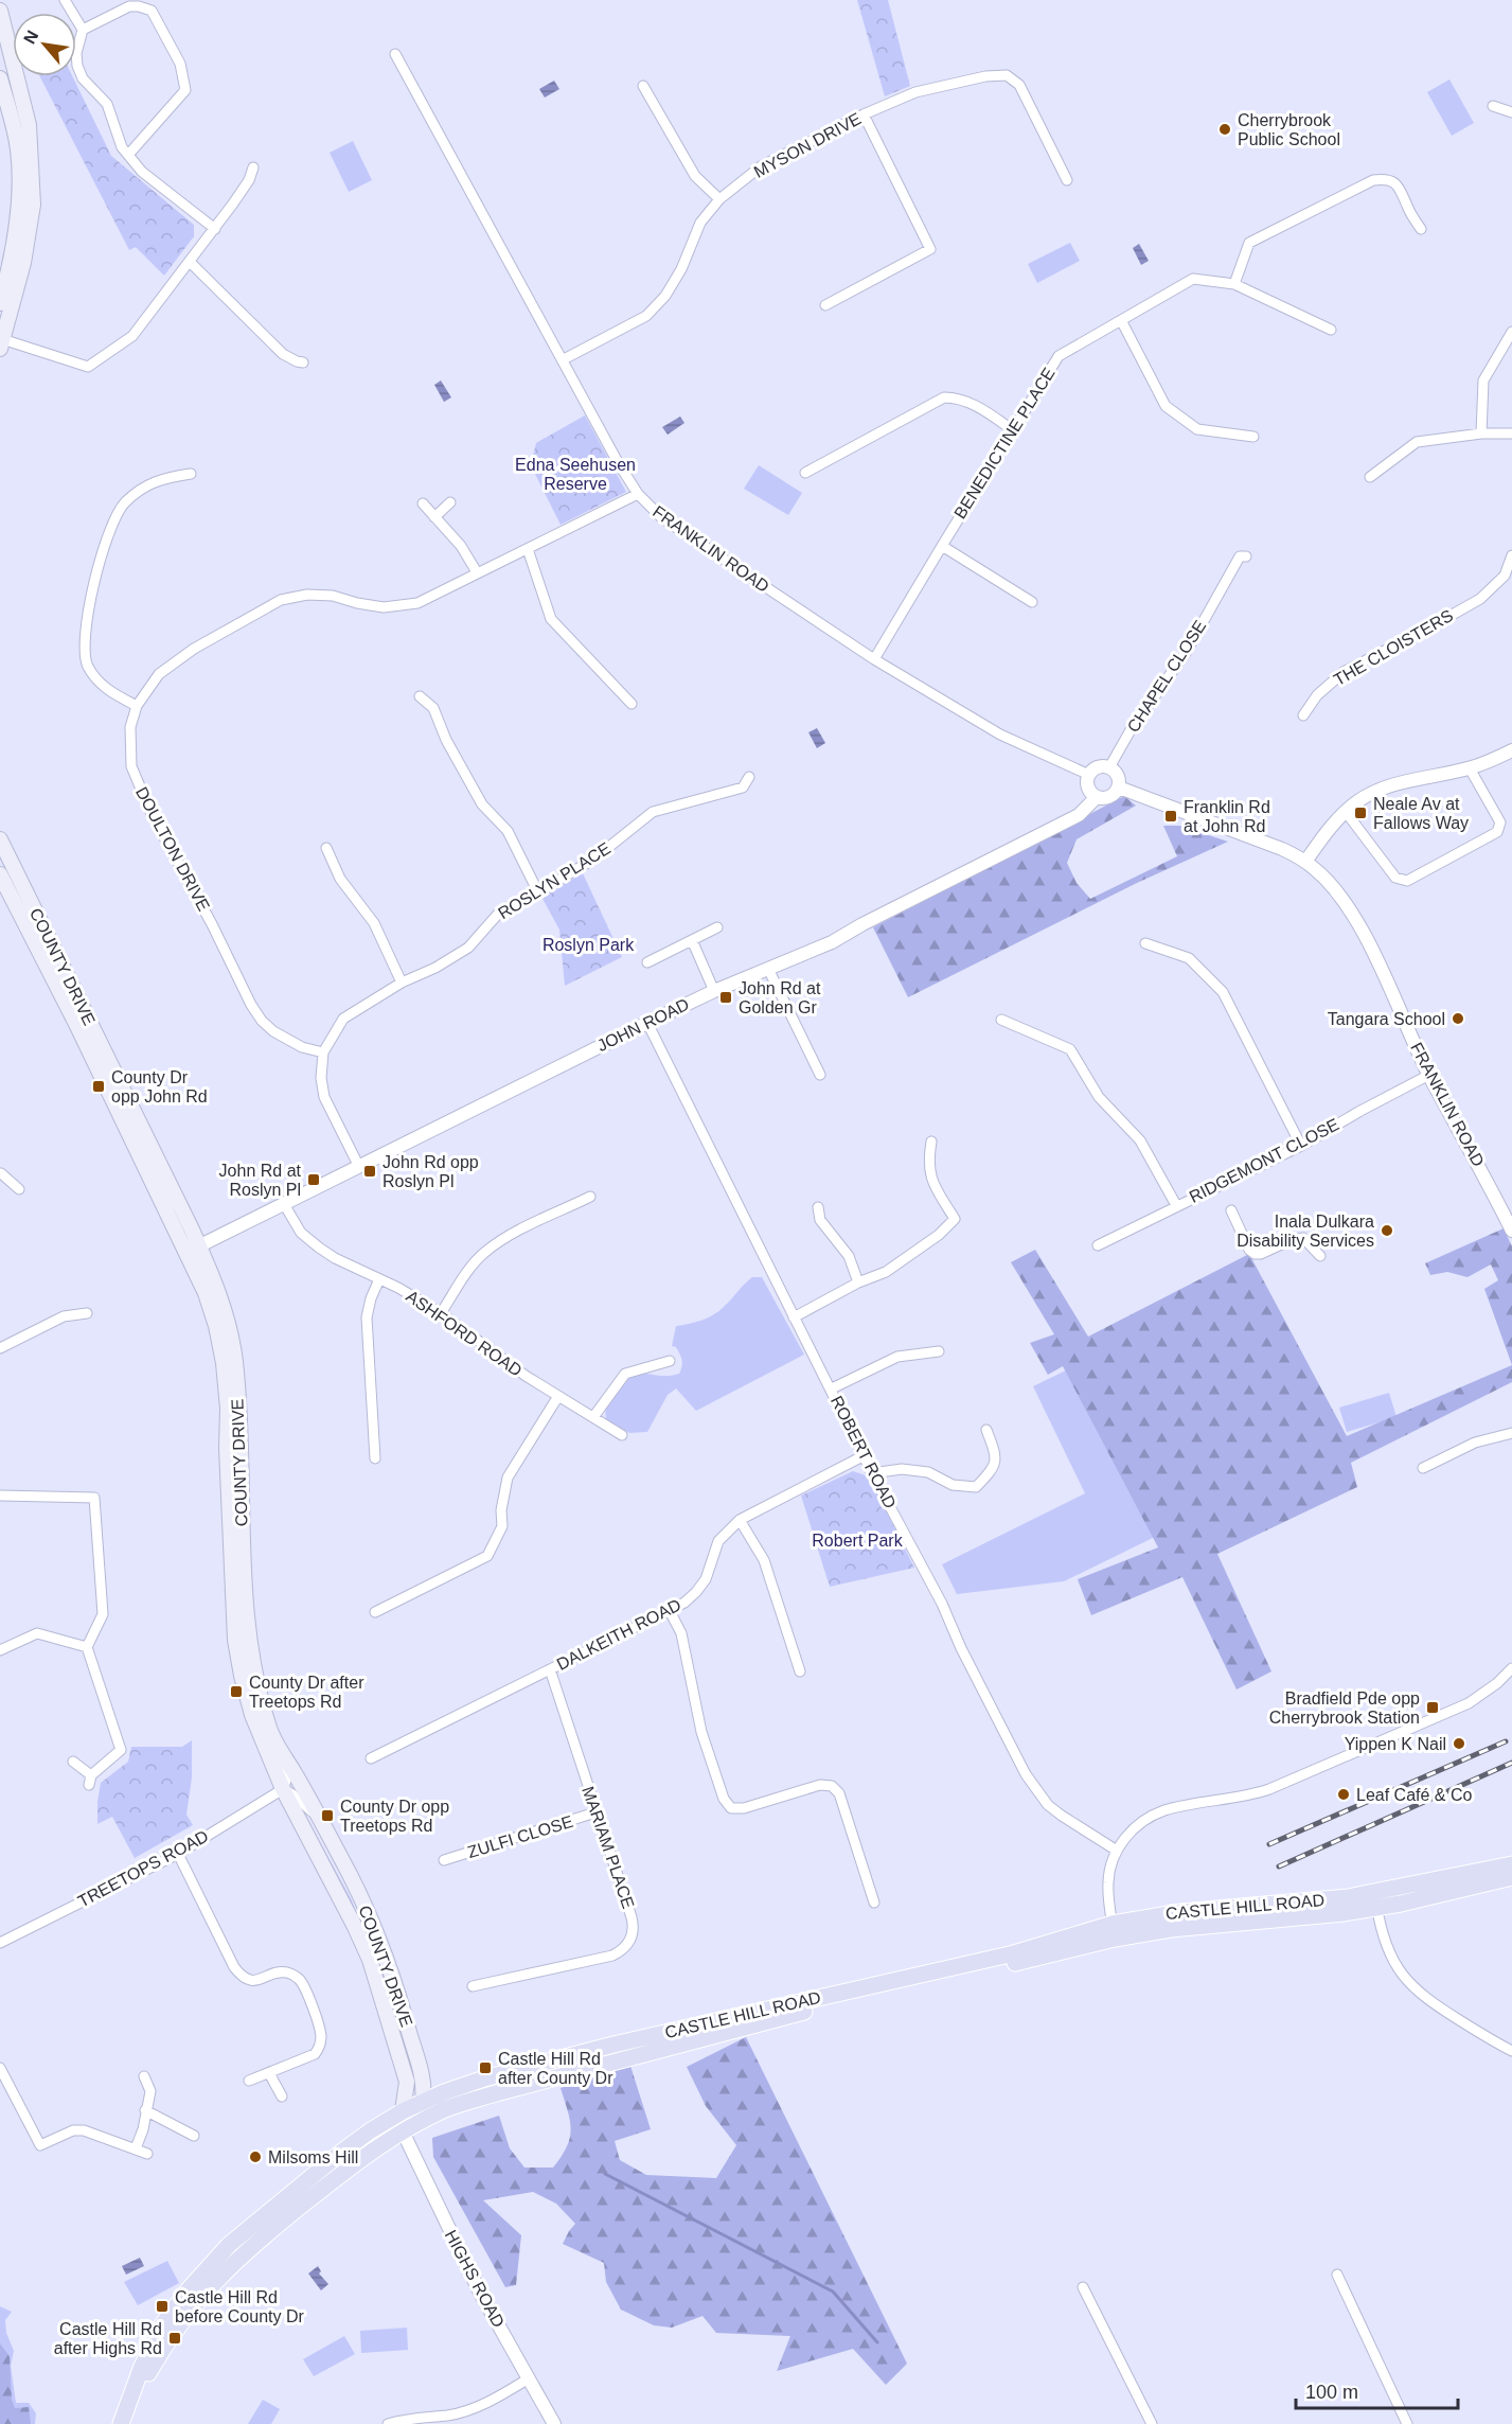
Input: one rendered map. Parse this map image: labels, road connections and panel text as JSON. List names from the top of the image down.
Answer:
{
  "streets": {
    "main road": ["COUNTY DRIVE", "CASTLE HILL ROAD"],
    "street": [
      "MYSON DRIVE",
      "BENEDICTINE PLACE",
      "FRANKLIN ROAD",
      "THE CLOISTERS",
      "CHAPEL CLOSE",
      "DOULTON DRIVE",
      "ROSLYN PLACE",
      "JOHN ROAD",
      "RIDGEMONT CLOSE",
      "ASHFORD ROAD",
      "ROBERT ROAD",
      "DALKEITH ROAD",
      "ZULFI CLOSE",
      "MARIAM PLACE",
      "TREETOPS ROAD",
      "HIGHS ROAD"
    ]
  },
  "crossings": [
    ["MYSON DRIVE", "FRANKLIN ROAD"],
    ["BENEDICTINE PLACE", "FRANKLIN ROAD"],
    ["FRANKLIN ROAD", "CHAPEL CLOSE"],
    ["FRANKLIN ROAD", "DOULTON DRIVE"],
    ["FRANKLIN ROAD", "JOHN ROAD"],
    ["FRANKLIN ROAD", "RIDGEMONT CLOSE"],
    ["CHAPEL CLOSE", "JOHN ROAD"],
    ["DOULTON DRIVE", "ROSLYN PLACE"],
    ["ROSLYN PLACE", "JOHN ROAD"],
    ["COUNTY DRIVE", "JOHN ROAD"],
    ["COUNTY DRIVE", "TREETOPS ROAD"],
    ["COUNTY DRIVE", "CASTLE HILL ROAD"],
    ["JOHN ROAD", "ASHFORD ROAD"],
    ["JOHN ROAD", "ROBERT ROAD"],
    ["ROBERT ROAD", "DALKEITH ROAD"],
    ["DALKEITH ROAD", "MARIAM PLACE"],
    ["ZULFI CLOSE", "MARIAM PLACE"],
    ["CASTLE HILL ROAD", "HIGHS ROAD"]
  ],
  "parks": ["Edna Seehusen Reserve", "Roslyn Park", "Robert Park"],
  "places": {
    "other": [
      "Cherrybrook Public School",
      "Tangara School",
      "Inala Dulkara Disability Services",
      "Yippen K Nail",
      "Leaf Café & Co",
      "Milsoms Hill"
    ],
    "transit": [
      "Neale Av at Fallows Way",
      "Franklin Rd at John Rd",
      "John Rd at Golden Gr",
      "County Dr opp John Rd",
      "John Rd opp Roslyn Pl",
      "John Rd at Roslyn Pl",
      "County Dr after Treetops Rd",
      "Bradfield Pde opp Cherrybrook Station",
      "County Dr opp Treetops Rd",
      "Castle Hill Rd after County Dr",
      "Castle Hill Rd before County Dr",
      "Castle Hill Rd after Highs Rd"
    ]
  },
  "scale_bar": "100 m",
  "north": "top left"
}
